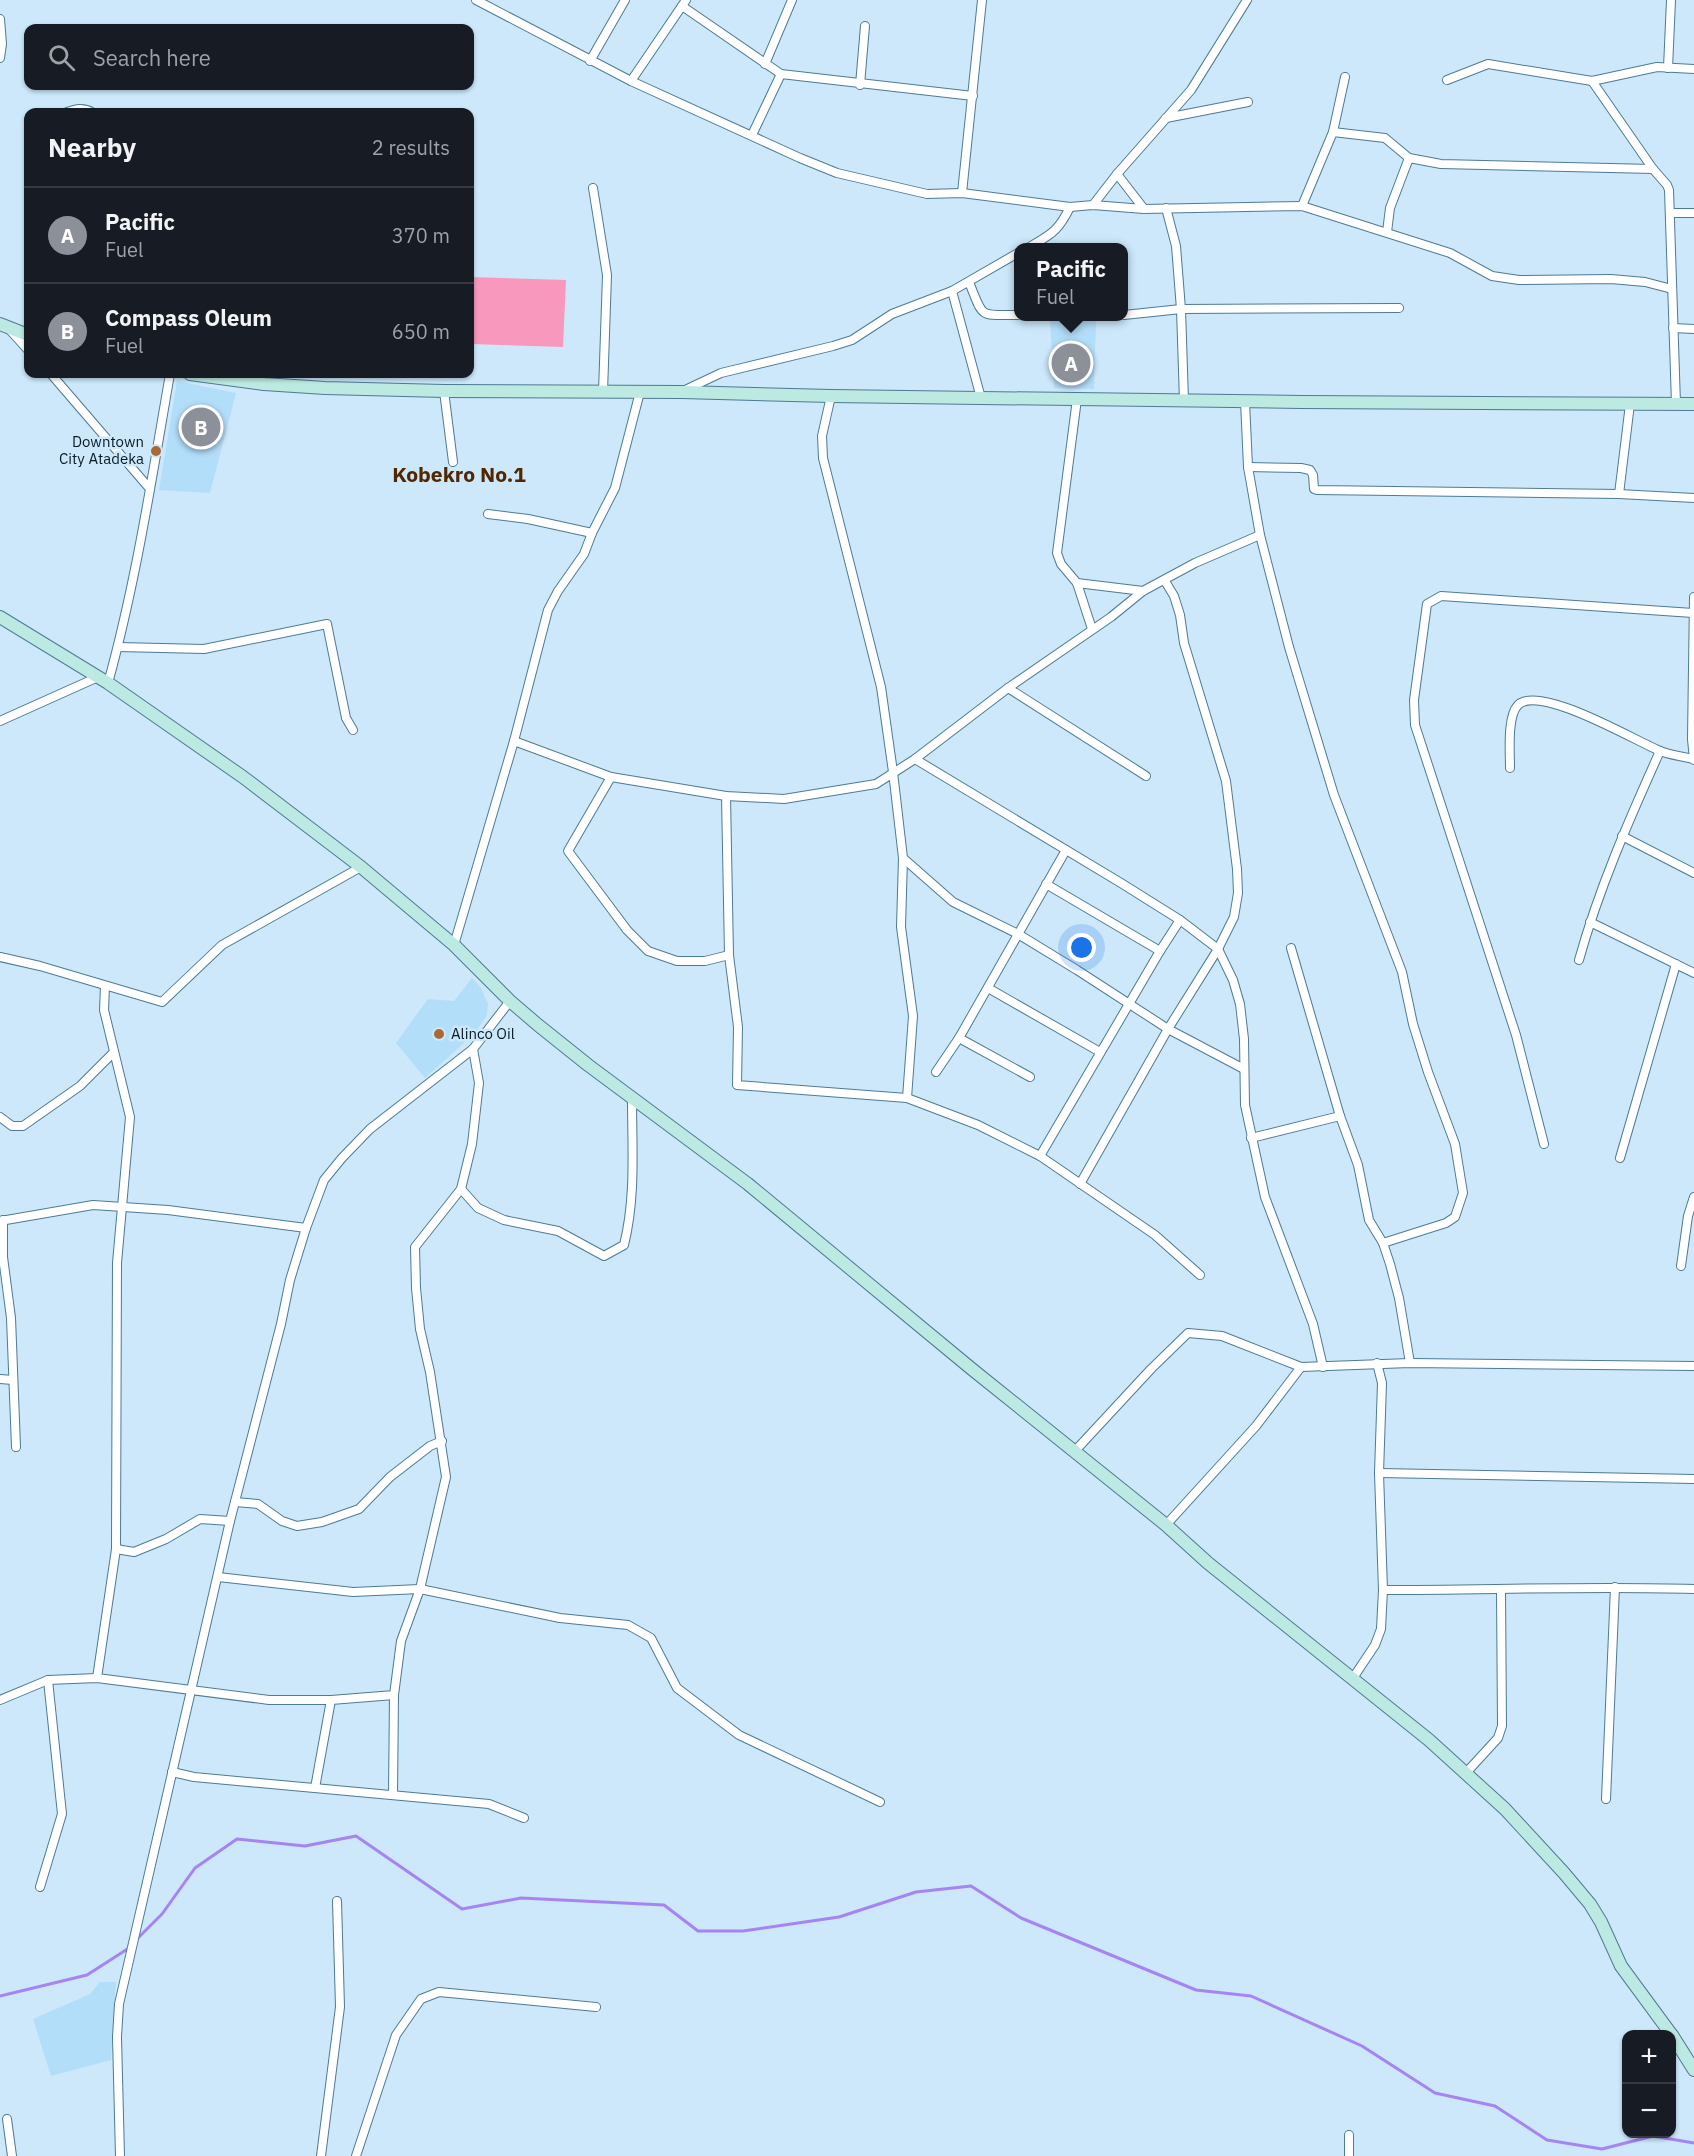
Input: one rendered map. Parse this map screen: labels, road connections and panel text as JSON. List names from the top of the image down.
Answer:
{
  "districts": ["Kobekro No.1"],
  "places": ["Downtown City Atadeka", "Alinco Oil"],
  "page": {
    "search": "Search here",
    "heading": ["Nearby", "2 results"],
    "list": [
      {
        "mark": "A",
        "name": "Pacific",
        "note": "Fuel",
        "value": "370 m"
      },
      {
        "mark": "B",
        "name": "Compass Oleum",
        "note": "Fuel",
        "value": "650 m"
      }
    ],
    "popup": ["Pacific", "Fuel"],
    "pins": ["A", "B"],
    "map_buttons": ["+", "−"]
  }
}
